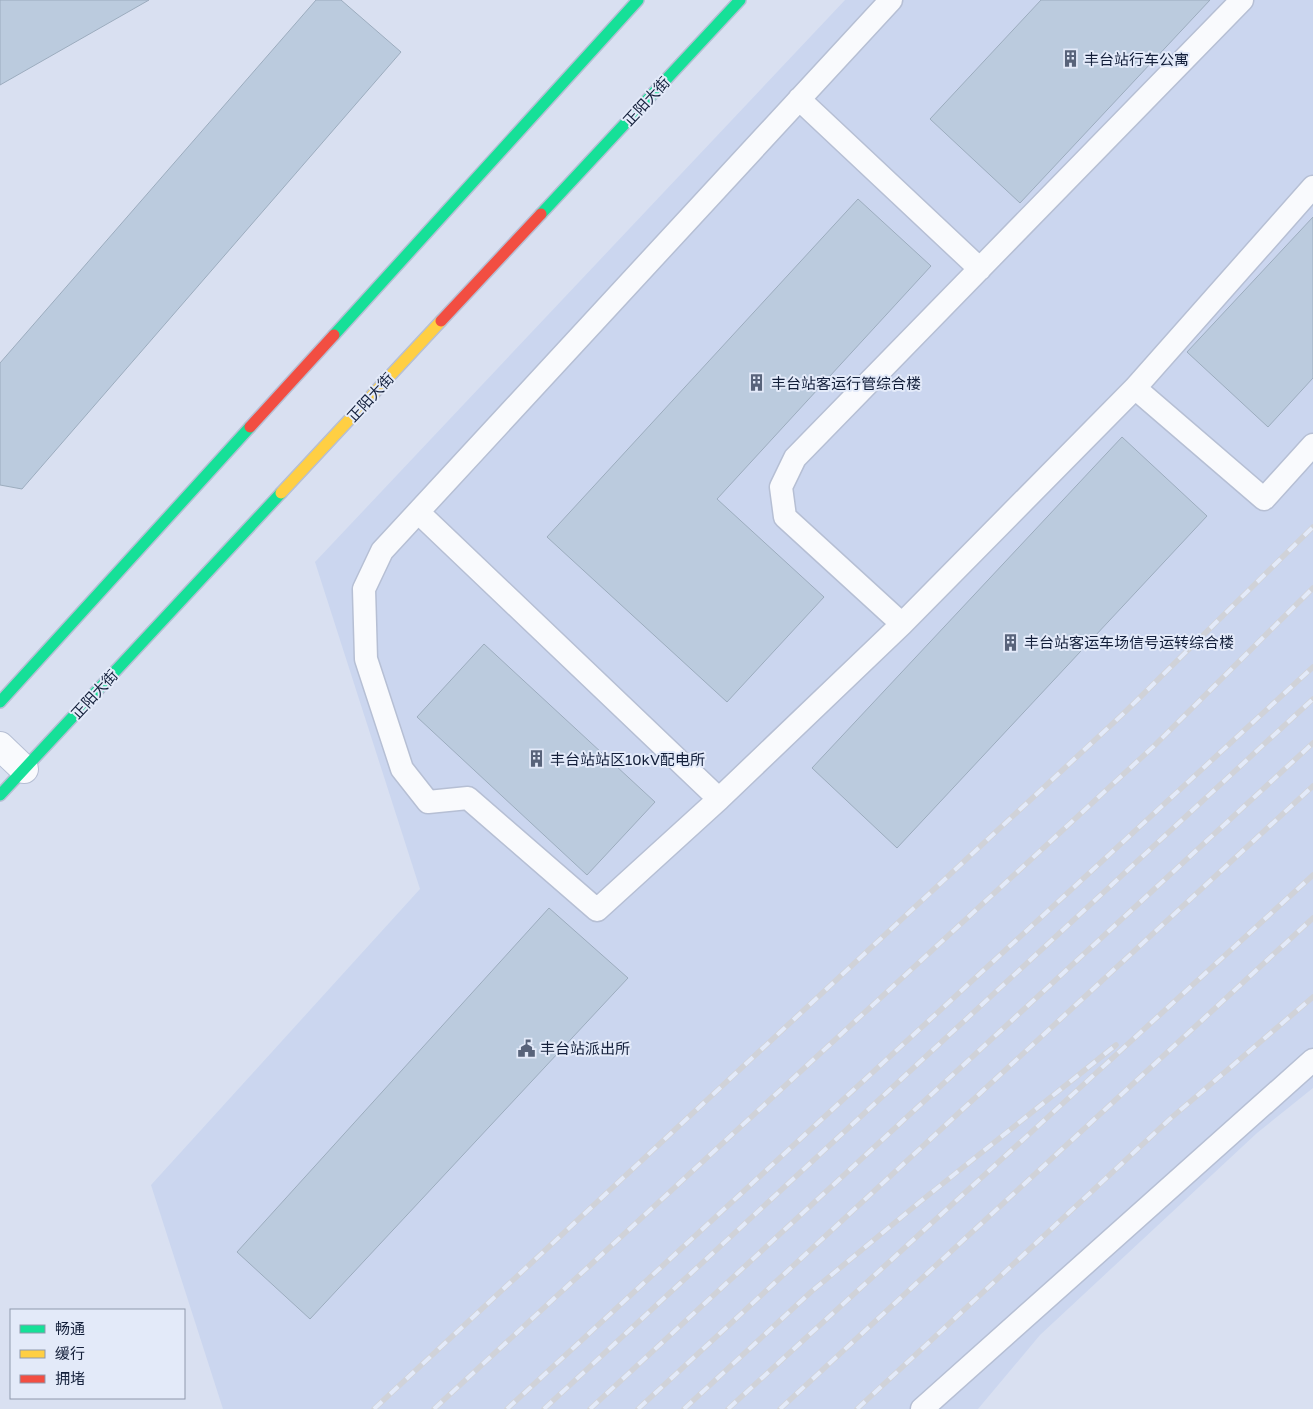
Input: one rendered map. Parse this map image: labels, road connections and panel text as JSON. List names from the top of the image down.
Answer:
{
  "streets": {
    "main road": ["正阳大街"]
  },
  "places": {
    "building": [
      "丰台站行车公寓",
      "丰台站客运行管综合楼",
      "丰台站客运车场信号运转综合楼",
      "丰台站站区10kV配电所"
    ],
    "public building": ["丰台站派出所"]
  },
  "legend": ["畅通", "缓行", "拥堵"]
}
